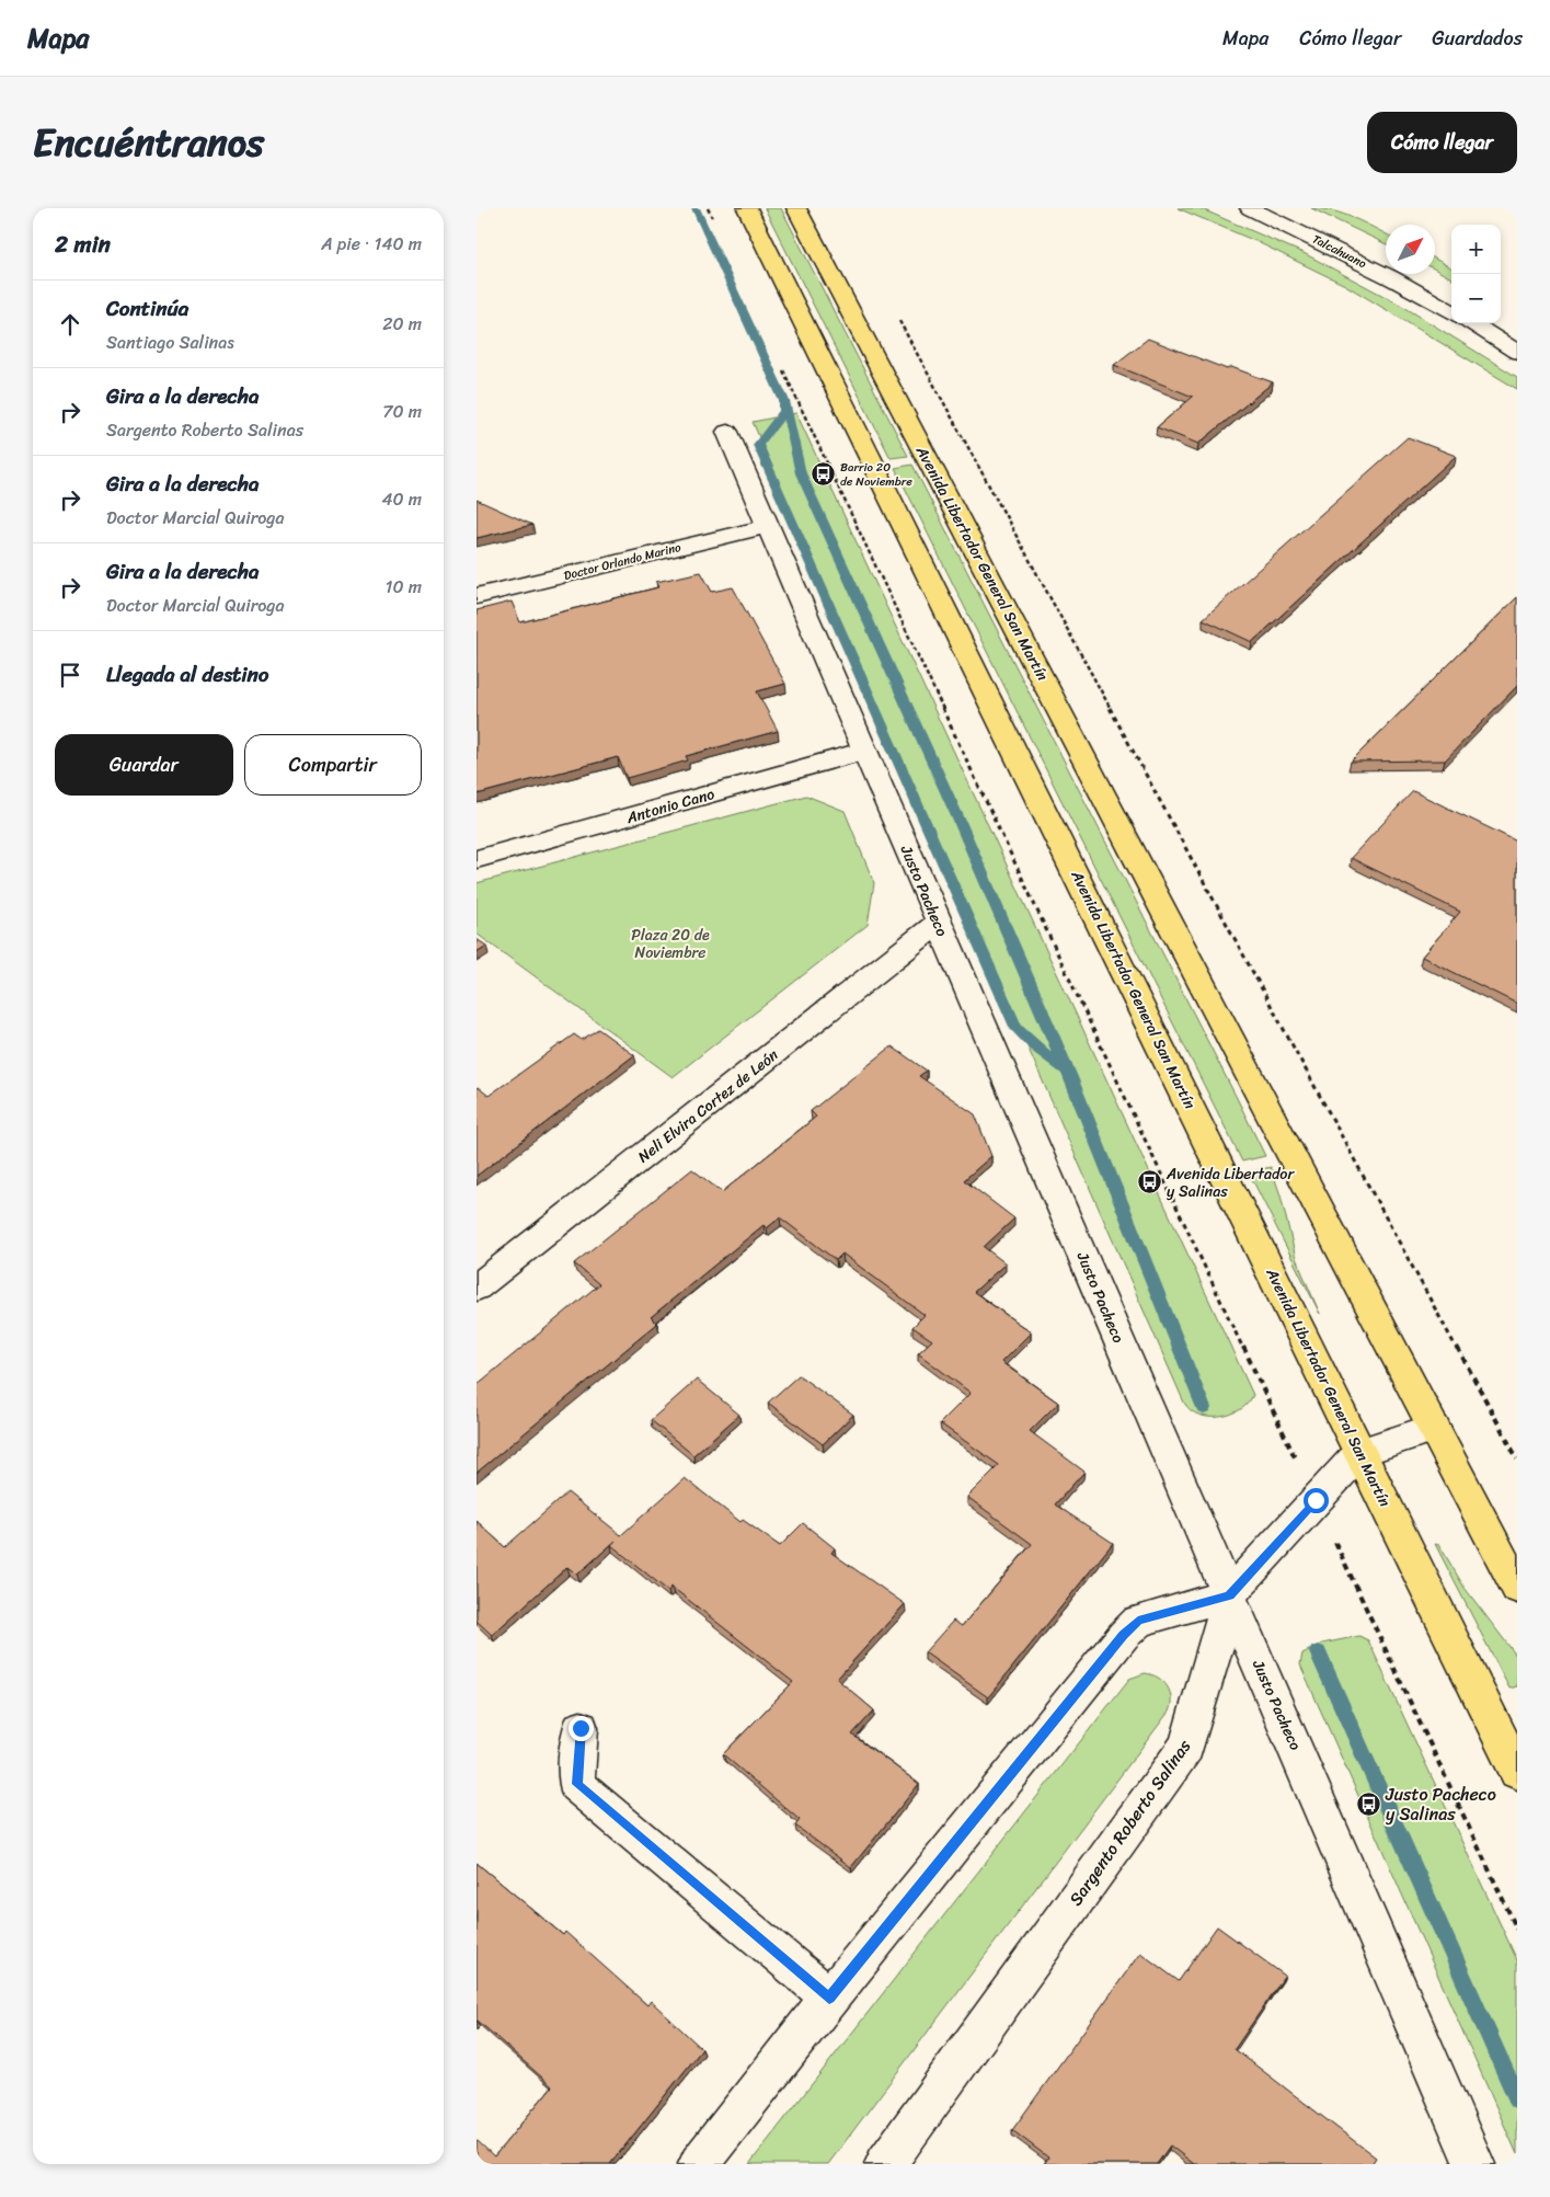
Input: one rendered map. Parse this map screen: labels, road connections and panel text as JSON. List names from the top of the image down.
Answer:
{
  "streets": {
    "main road": ["Avenida Libertador General San Martín"],
    "street": [
      "Talcahuano",
      "Doctor Orlando Marino",
      "Antonio Cano",
      "Justo Pacheco",
      "Neli Elvira Cortez de León",
      "Sargento Roberto Salinas"
    ]
  },
  "crossings": [
    ["Doctor Orlando Marino", "Justo Pacheco"],
    ["Antonio Cano", "Justo Pacheco"],
    ["Justo Pacheco", "Neli Elvira Cortez de León"],
    ["Justo Pacheco", "Sargento Roberto Salinas"]
  ],
  "parks": ["Plaza 20 de Noviembre"],
  "places": {
    "bus stop": ["Barrio 20 de Noviembre", "Avenida Libertador y Salinas", "Justo Pacheco y Salinas"]
  },
  "north": "top right",
  "page": {
    "header": "Mapa",
    "nav": ["Mapa", "Cómo llegar", "Guardados"],
    "title": "Encuéntranos",
    "buttons": [
      "Cómo llegar",
      ["Guardar", "Compartir"]
    ],
    "heading": ["2 min", "A pie · 140 m"],
    "map_buttons": ["+", "−"],
    "list": [
      ["Continúa", "Santiago Salinas", "20 m"],
      ["Gira a la derecha", "Sargento Roberto Salinas", "70 m"],
      ["Gira a la derecha", "Doctor Marcial Quiroga", "40 m"],
      ["Gira a la derecha", "Doctor Marcial Quiroga", "10 m"],
      "Llegada al destino"
    ]
  }
}
